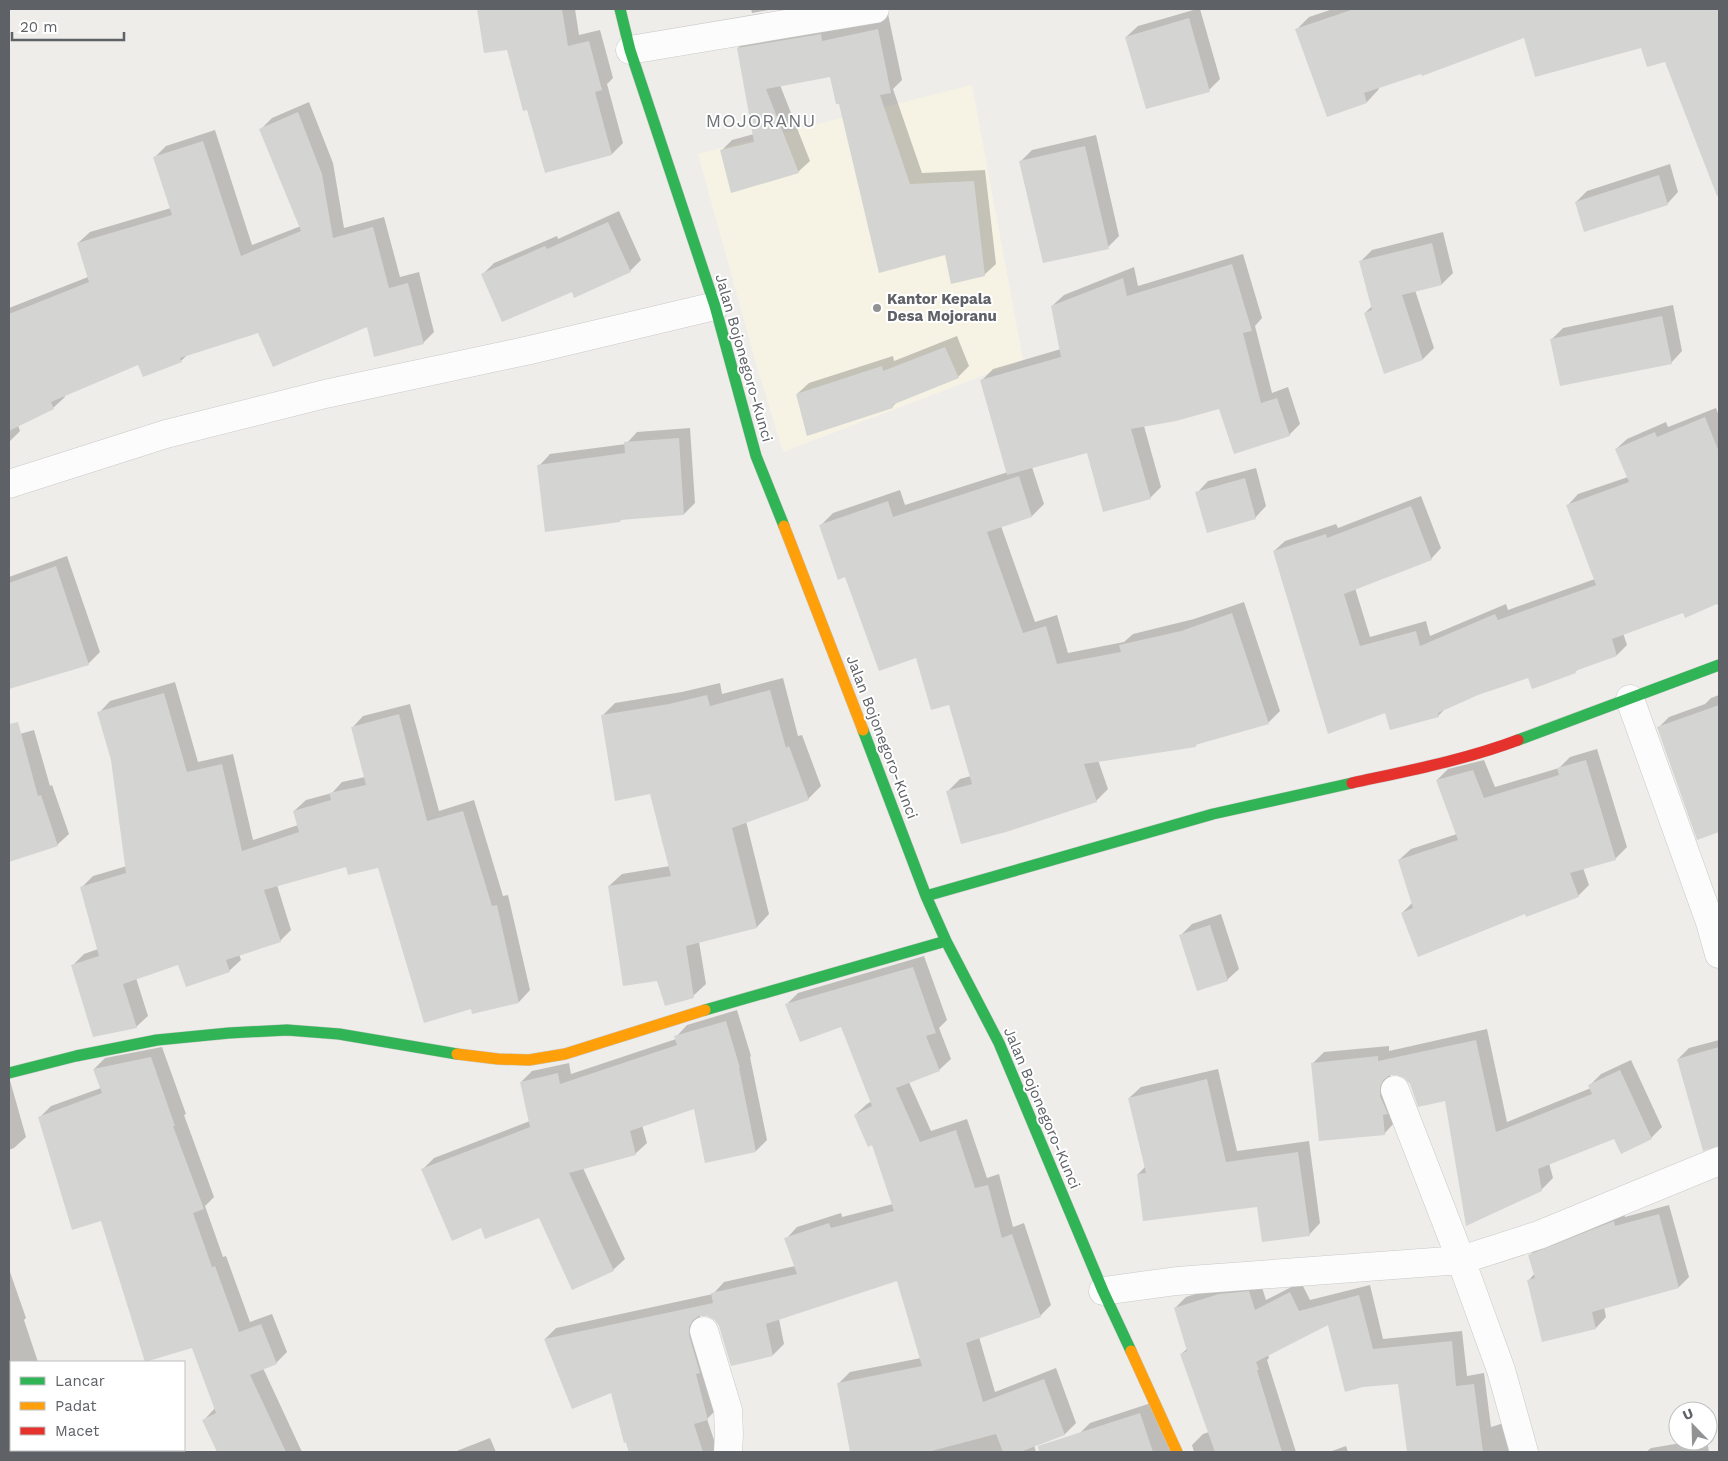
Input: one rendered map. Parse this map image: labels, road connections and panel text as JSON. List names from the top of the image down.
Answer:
{
  "streets": {
    "street": ["Jalan Bojonegoro-Kunci"]
  },
  "districts": ["MOJORANU"],
  "places": ["Kantor Kepala Desa Mojoranu"],
  "legend": ["Lancar", "Padat", "Macet"],
  "scale_bar": "20 m",
  "north": "top left"
}
